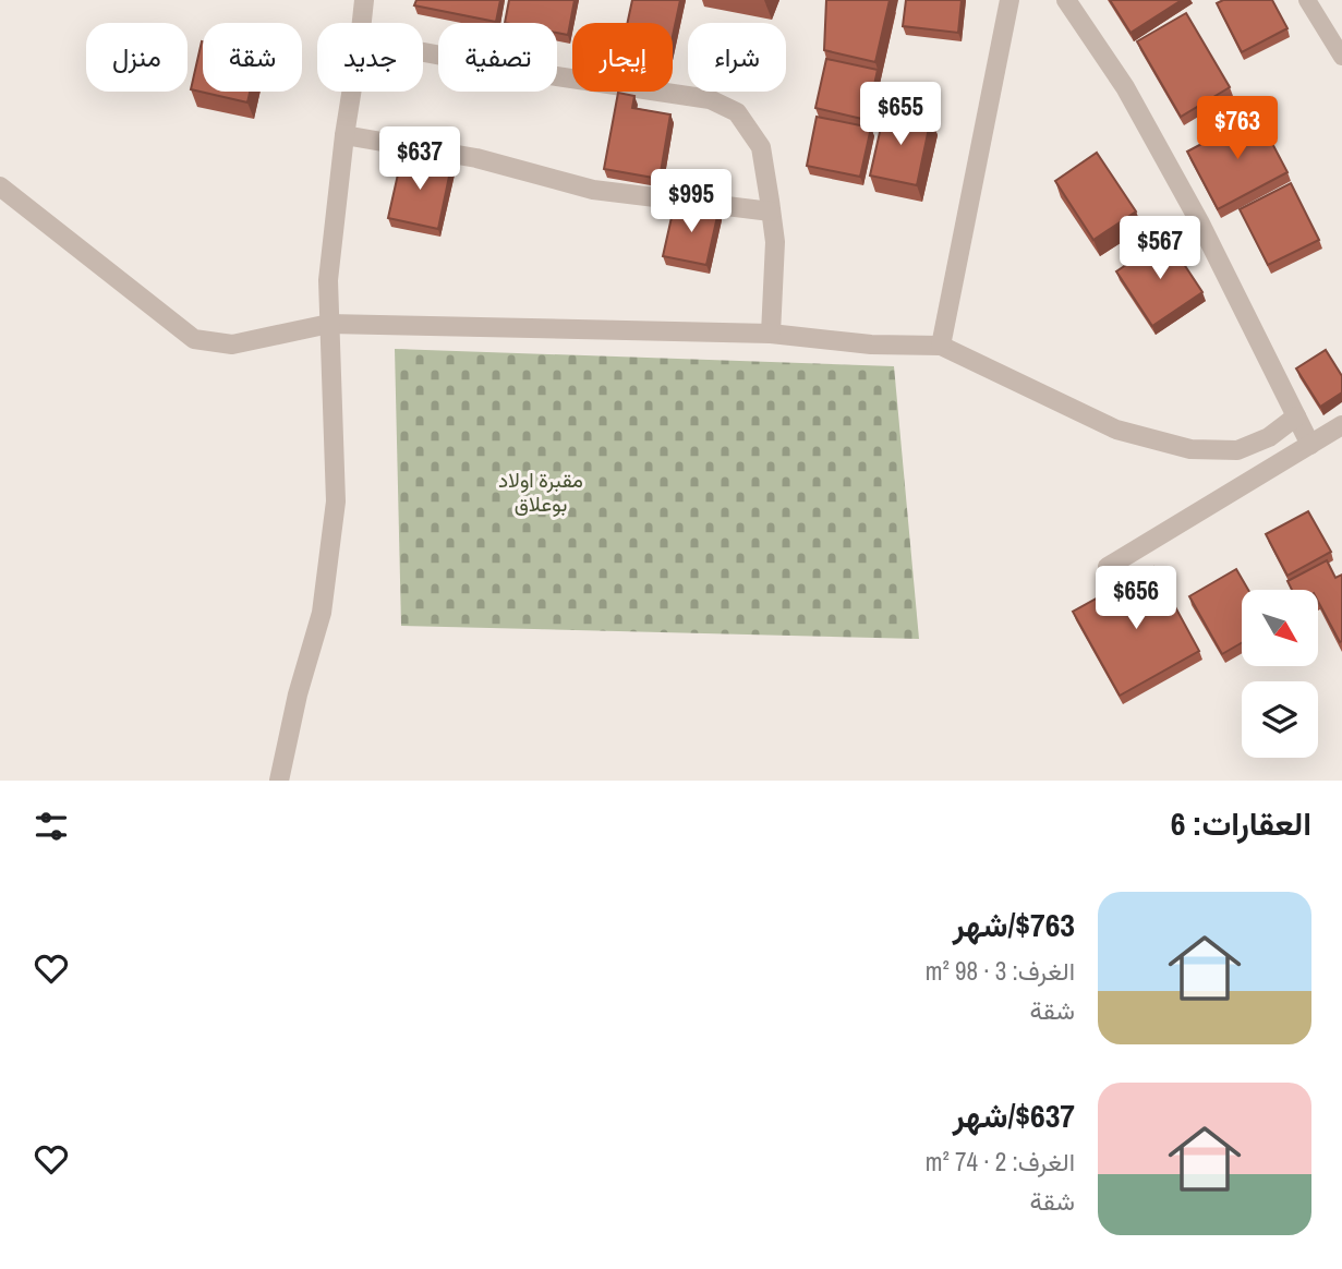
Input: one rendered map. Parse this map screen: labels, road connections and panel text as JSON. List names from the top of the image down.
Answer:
{
  "parks": ["مقبرة اولاد بوعلاق"],
  "north": "bottom right",
  "page": {
    "chip": [
      "شراء",
      "إيجار",
      "تصفية",
      "جديد",
      "شقة",
      "منزل"
    ],
    "price": [
      "$655",
      "$763",
      "$637",
      "$995",
      "$567",
      "$656"
    ],
    "heading": "العقارات: 6",
    "list": [
      {
        "name": "$763/شهر",
        "note": "الغرف: 3 · 98 m² · شقة"
      },
      {
        "name": "$637/شهر",
        "note": "الغرف: 2 · 74 m² · شقة"
      }
    ]
  }
}
